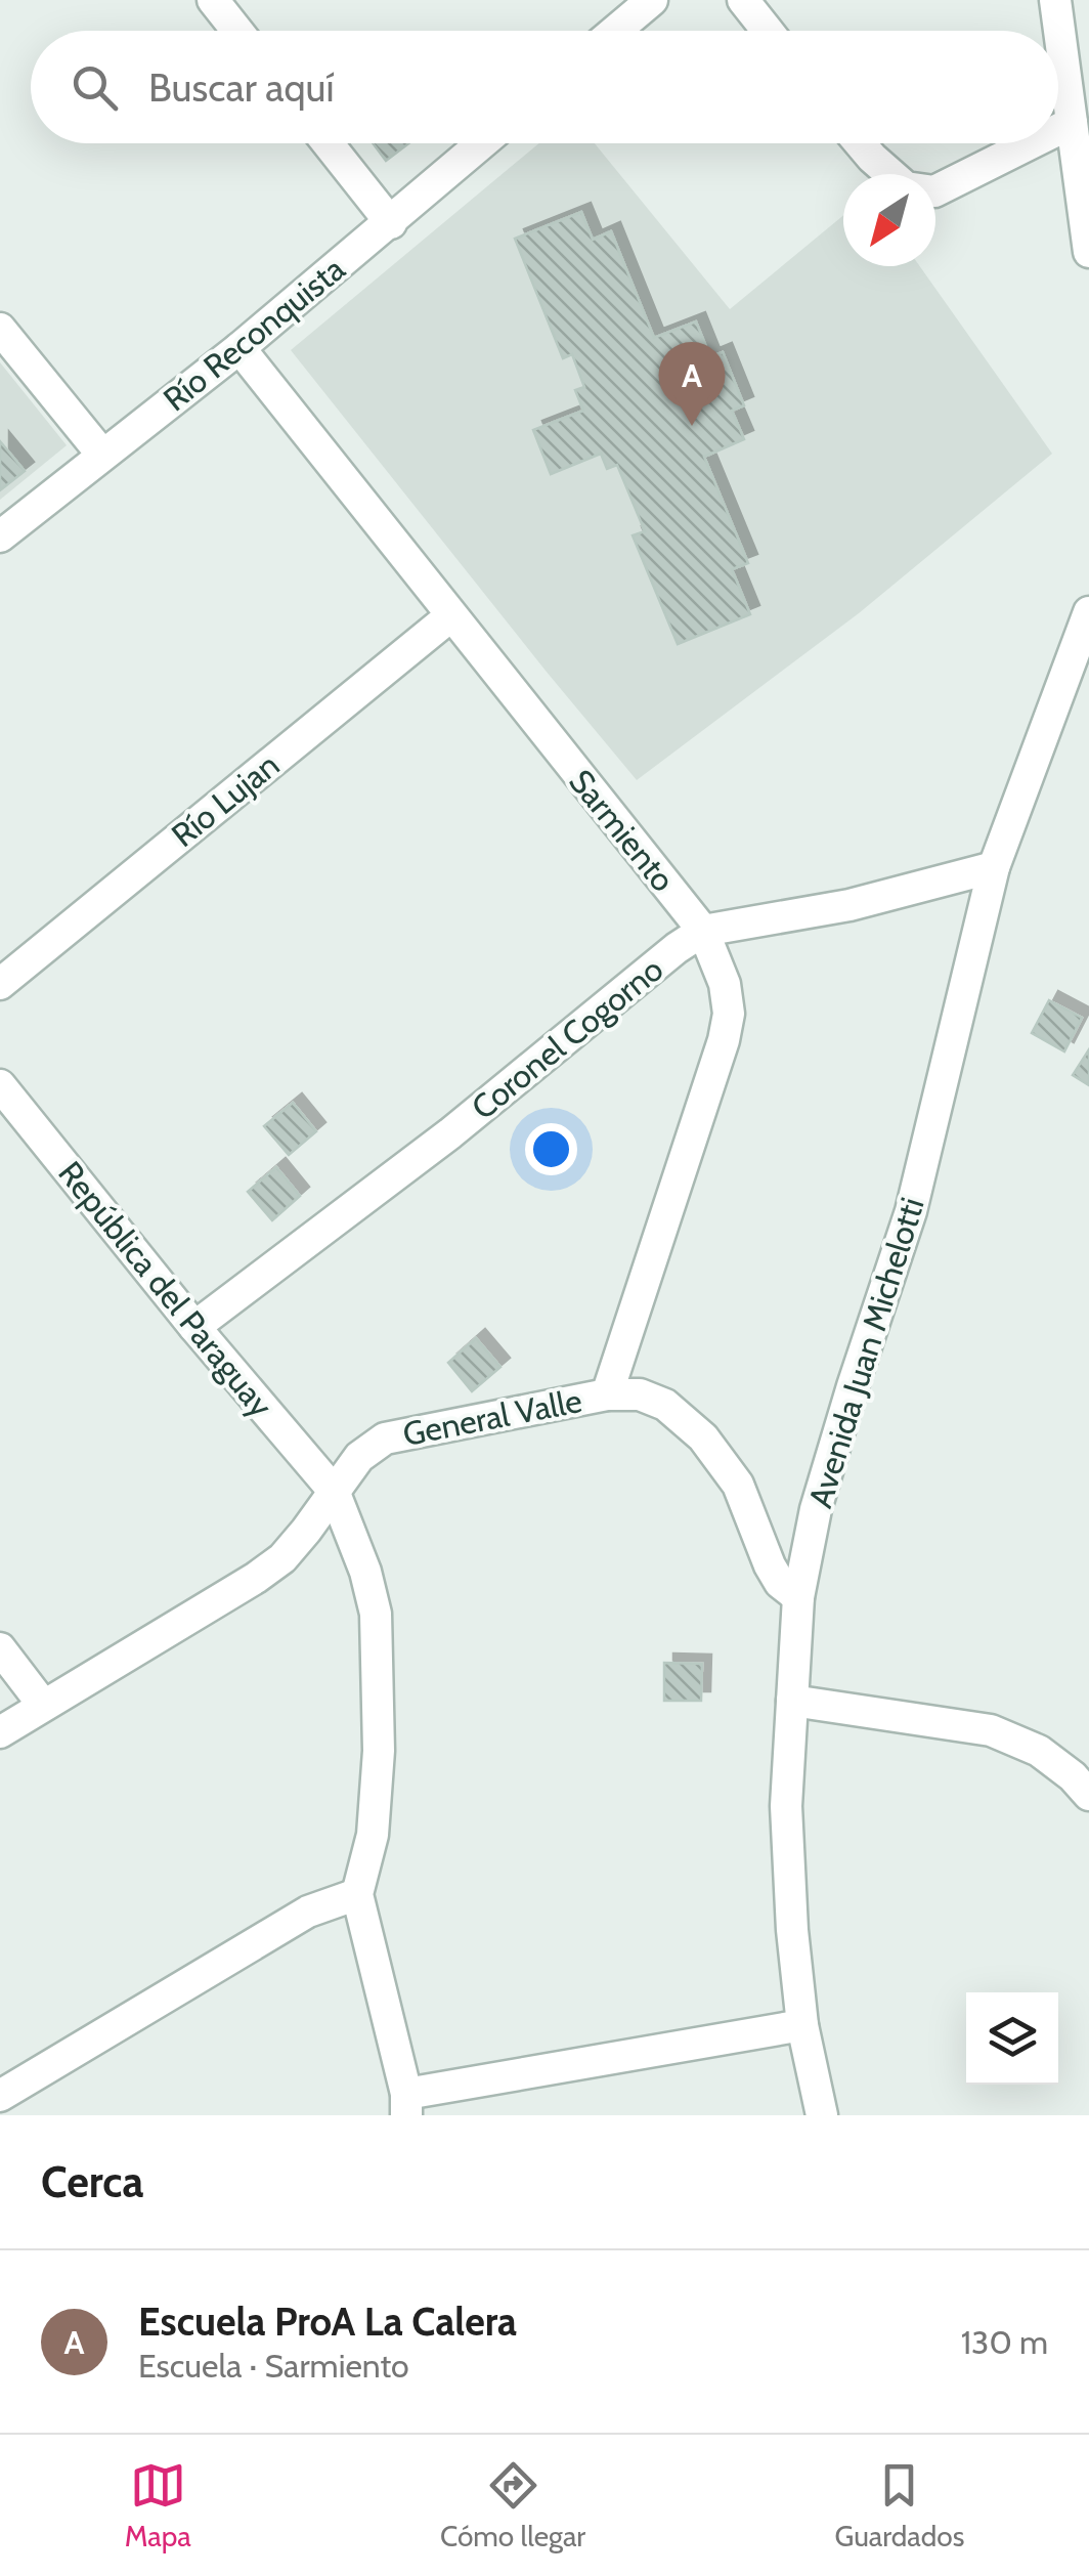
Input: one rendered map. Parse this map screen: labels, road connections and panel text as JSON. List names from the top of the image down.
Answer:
{
  "streets": {
    "street": [
      "Río Reconquista",
      "Río Lujan",
      "Sarmiento",
      "Coronel Cogorno",
      "República del Paraguay",
      "Avenida Juan Michelotti",
      "General Valle"
    ]
  },
  "crossings": [
    ["Río Reconquista", "Sarmiento"],
    ["Río Lujan", "Sarmiento"],
    ["Sarmiento", "Coronel Cogorno"],
    ["Sarmiento", "General Valle"],
    ["Coronel Cogorno", "República del Paraguay"],
    ["Coronel Cogorno", "Avenida Juan Michelotti"],
    ["República del Paraguay", "General Valle"],
    ["Avenida Juan Michelotti", "General Valle"]
  ],
  "north": "bottom left",
  "page": {
    "search": "Buscar aquí",
    "pins": "A",
    "heading": "Cerca",
    "list": [
      {
        "mark": "A",
        "name": "Escuela ProA La Calera",
        "note": "Escuela · Sarmiento",
        "value": "130 m"
      }
    ],
    "nav": ["Mapa", "Cómo llegar", "Guardados"]
  }
}
